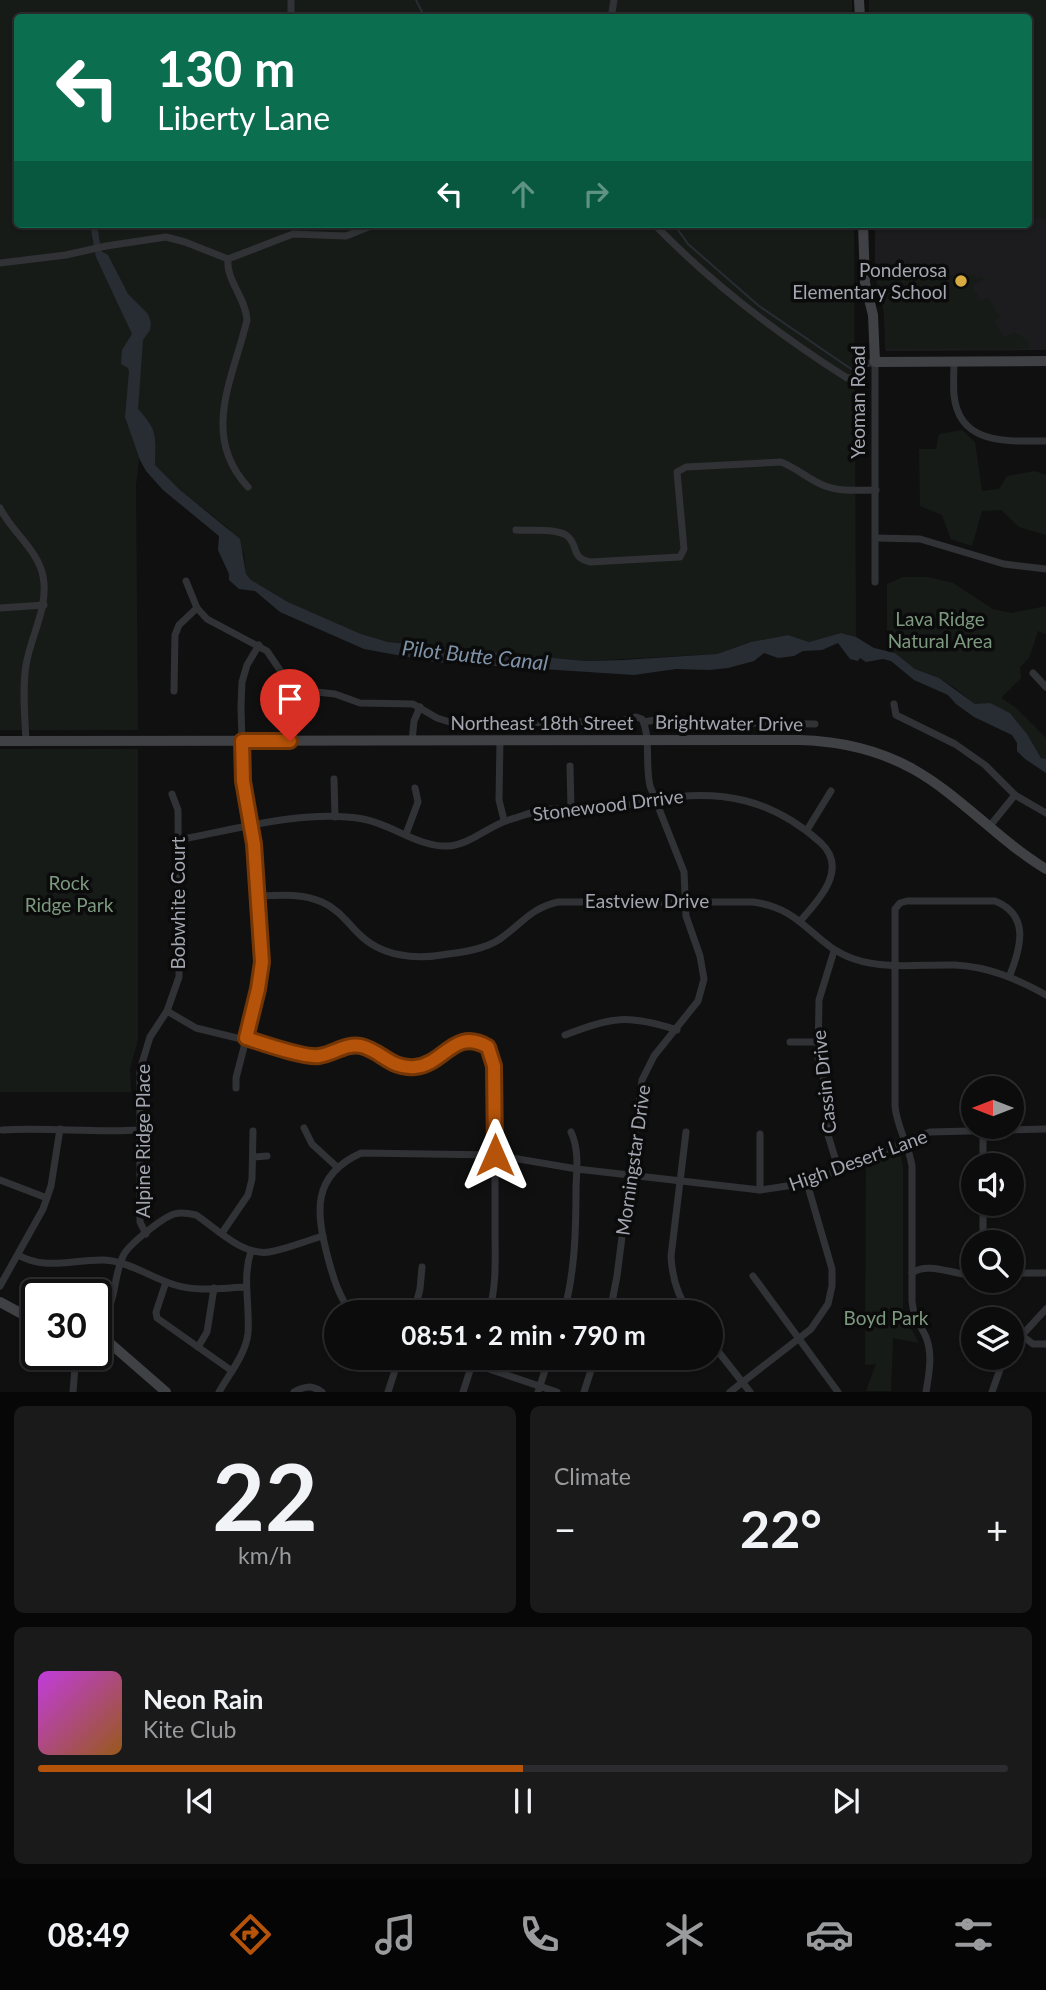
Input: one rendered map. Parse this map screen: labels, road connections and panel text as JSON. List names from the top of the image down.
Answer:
{
  "streets": {
    "main road": ["Yeoman Road", "Northeast 18th Street"],
    "street": [
      "Brightwater Drive",
      "Stonewood Drrive",
      "Eastview Drive",
      "Bobwhite Court",
      "Cassin Drive",
      "Alpine Ridge Place",
      "Morningstar Drive",
      "High Desert Lane"
    ]
  },
  "crossings": [
    ["Northeast 18th Street", "Brightwater Drive"],
    ["Northeast 18th Street", "Morningstar Drive"],
    ["Brightwater Drive", "Morningstar Drive"],
    ["Stonewood Drrive", "Eastview Drive"],
    ["Stonewood Drrive", "Bobwhite Court"],
    ["Stonewood Drrive", "Morningstar Drive"],
    ["Eastview Drive", "Cassin Drive"],
    ["Eastview Drive", "Morningstar Drive"],
    ["Bobwhite Court", "Alpine Ridge Place"],
    ["Cassin Drive", "High Desert Lane"],
    ["Morningstar Drive", "High Desert Lane"]
  ],
  "water": ["Pilot Butte Canal"],
  "parks": ["Lava Ridge Natural Area", "Rock Ridge Park", "Boyd Park"],
  "places": ["Ponderosa Elementary School"],
  "north": "left",
  "page": {
    "turn": ["130 m", "Liberty Lane"],
    "limit": "30",
    "trip": "08:51 · 2 min · 790 m",
    "tile": [
      ["22", "km/h"],
      "Climate"
    ],
    "heat": ["−", "22°", "+"],
    "song": ["Neon Rain", "Kite Club"],
    "tabs": "08:49"
  }
}
